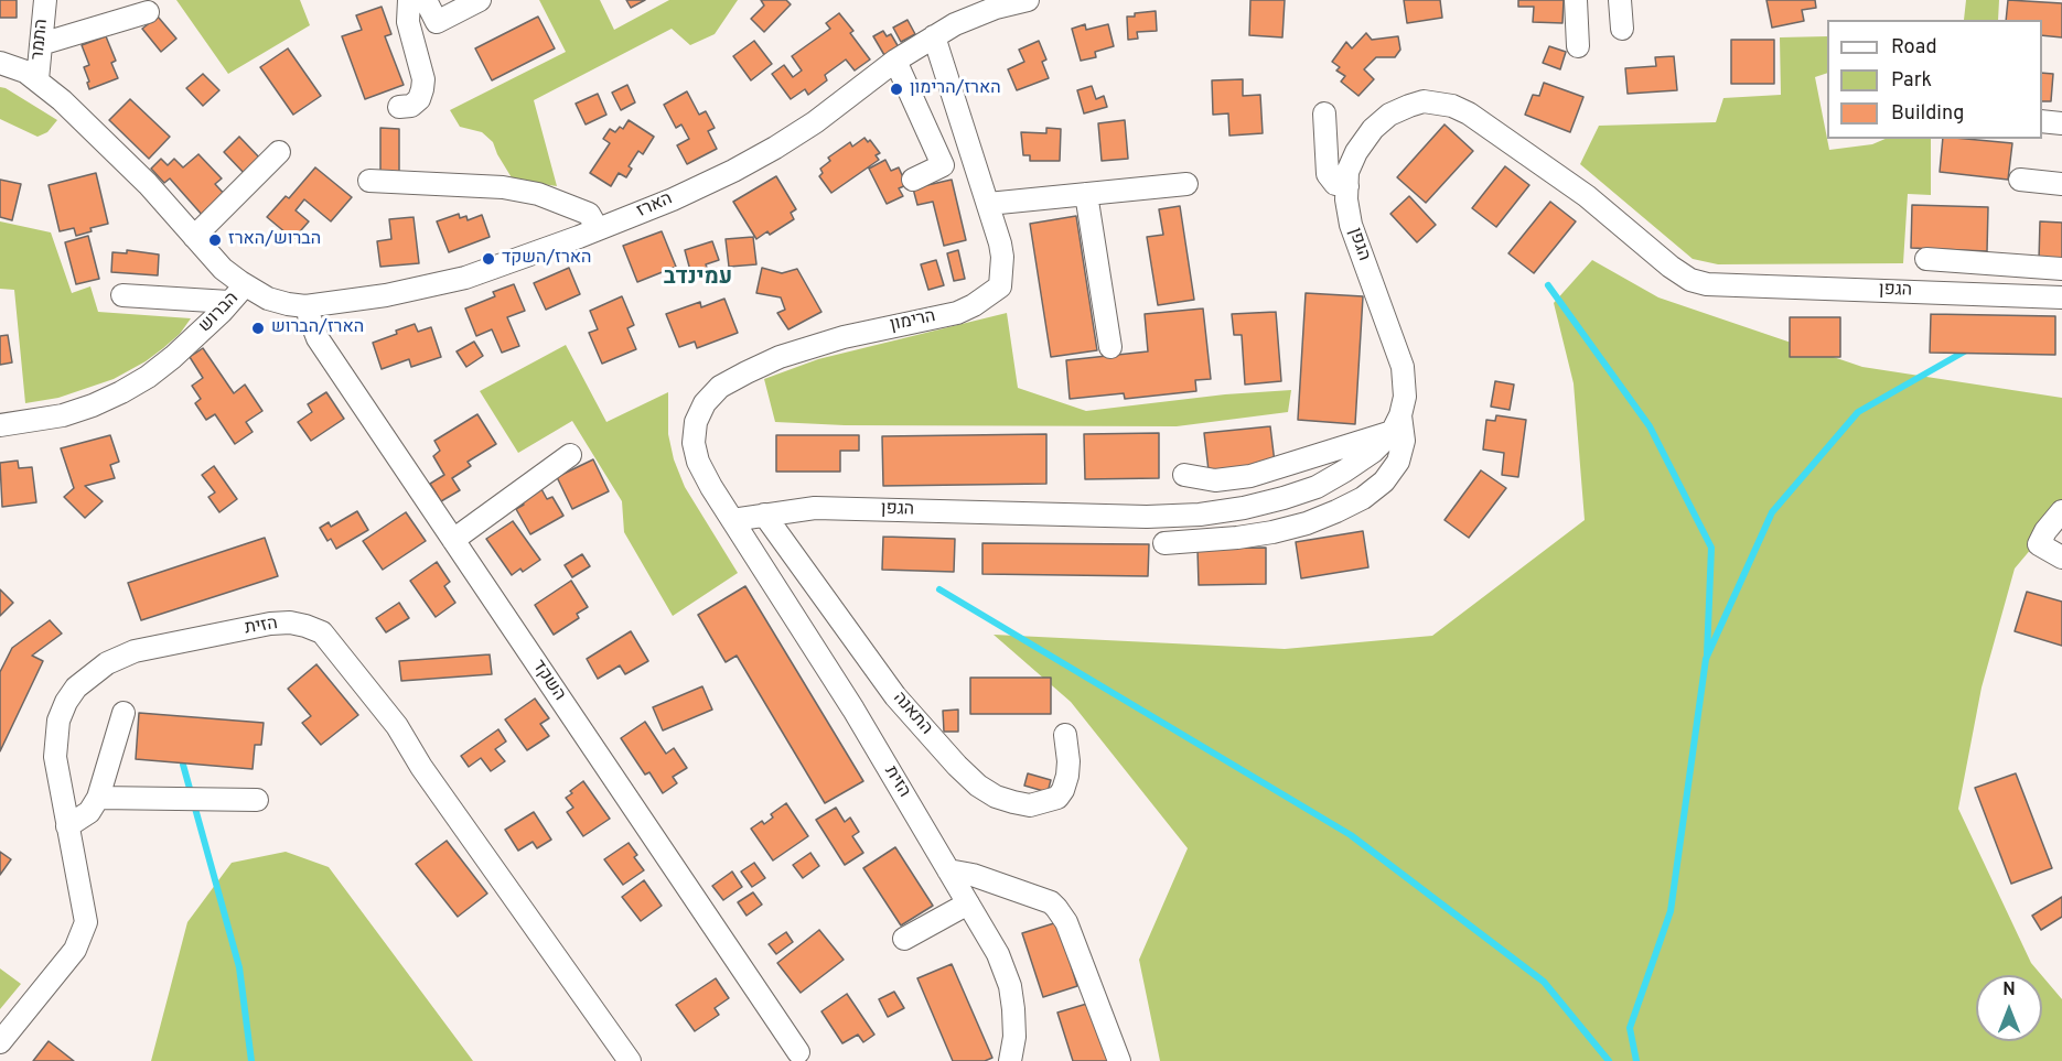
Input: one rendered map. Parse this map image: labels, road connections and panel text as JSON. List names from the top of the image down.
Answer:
{
  "streets": {
    "street": [
      "התמר",
      "הארז",
      "הגפן",
      "הברוש",
      "הרימון",
      "הזית",
      "השקד",
      "התאנה"
    ]
  },
  "crossings": [
    ["התמר", "הברוש"],
    ["הארז", "הברוש"],
    ["הארז", "הרימון"],
    ["הארז", "השקד"],
    ["הגפן", "הרימון"],
    ["הגפן", "הזית"],
    ["הגפן", "התאנה"],
    ["הרימון", "הזית"]
  ],
  "districts": ["עמינדב"],
  "places": [
    "הארז/הרימון",
    "הברוש/הארז",
    "הארז/השקד",
    "הארז/הברוש"
  ],
  "legend": ["Road", "Park", "Building"],
  "north": "top"
}
